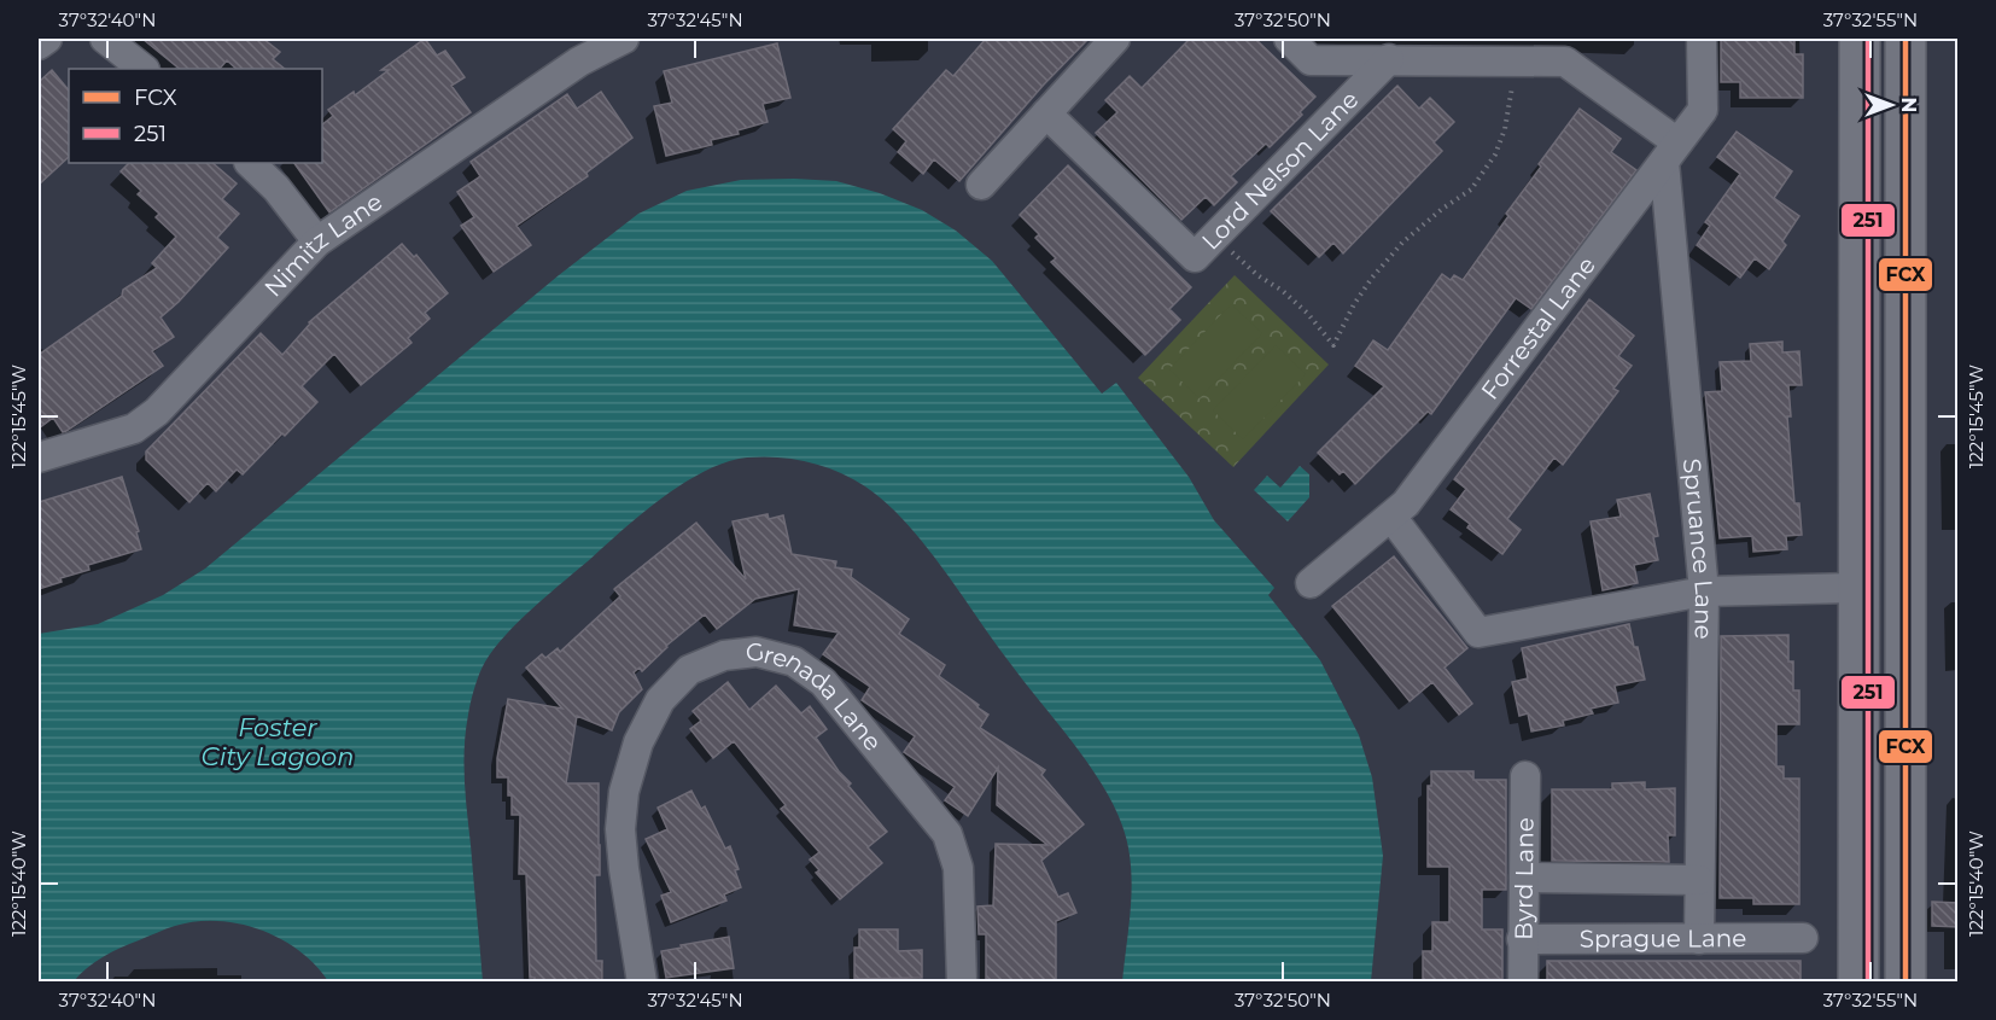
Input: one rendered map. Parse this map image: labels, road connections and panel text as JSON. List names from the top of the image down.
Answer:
{
  "streets": {
    "street": [
      "Lord Nelson Lane",
      "Nimitz Lane",
      "Forrestal Lane",
      "Spruance Lane",
      "Grenada Lane",
      "Byrd Lane",
      "Sprague Lane"
    ]
  },
  "crossings": [
    ["Forrestal Lane", "Spruance Lane"],
    ["Spruance Lane", "Sprague Lane"],
    ["Byrd Lane", "Sprague Lane"]
  ],
  "water": ["Foster City Lagoon"],
  "lines": ["transit line FCX", "transit line 251"],
  "legend": ["FCX", "251"],
  "north": "right",
  "coordinates": [
    "37°32'40\"N",
    "37°32'45\"N",
    "37°32'50\"N",
    "37°32'55\"N",
    "122°15'45\"W",
    "122°15'40\"W"
  ]
}
